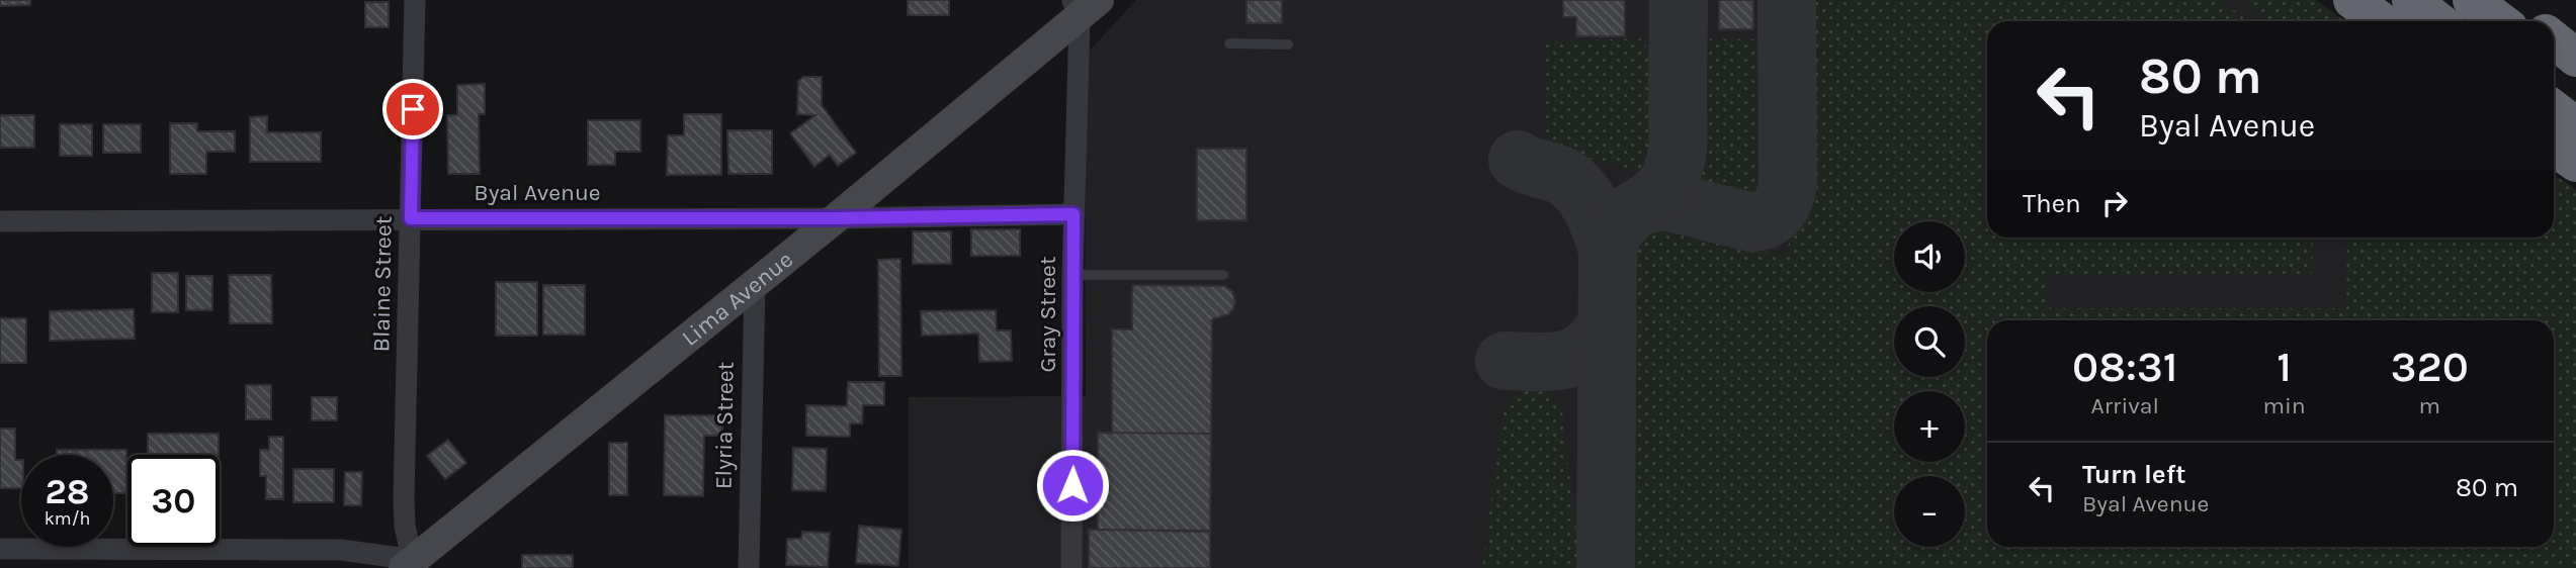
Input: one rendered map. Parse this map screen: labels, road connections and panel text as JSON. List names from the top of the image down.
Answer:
{
  "streets": {
    "street": [
      "Byal Avenue",
      "Blaine Street",
      "Lima Avenue",
      "Gray Street",
      "Elyria Street"
    ]
  },
  "crossings": [
    ["Byal Avenue", "Blaine Street"],
    ["Byal Avenue", "Lima Avenue"],
    ["Byal Avenue", "Gray Street"],
    ["Blaine Street", "Lima Avenue"],
    ["Lima Avenue", "Gray Street"],
    ["Lima Avenue", "Elyria Street"]
  ],
  "page": {
    "turn": ["80 m", "Byal Avenue"],
    "then": "Then",
    "map_buttons": ["+", "−"],
    "eta": [
      "08:31",
      "Arrival",
      "1",
      "min",
      "320",
      "m"
    ],
    "list": [
      {
        "name": "Turn left",
        "note": "Byal Avenue",
        "value": "80 m"
      }
    ],
    "speed": "28 km/h",
    "limit": "30"
  }
}
